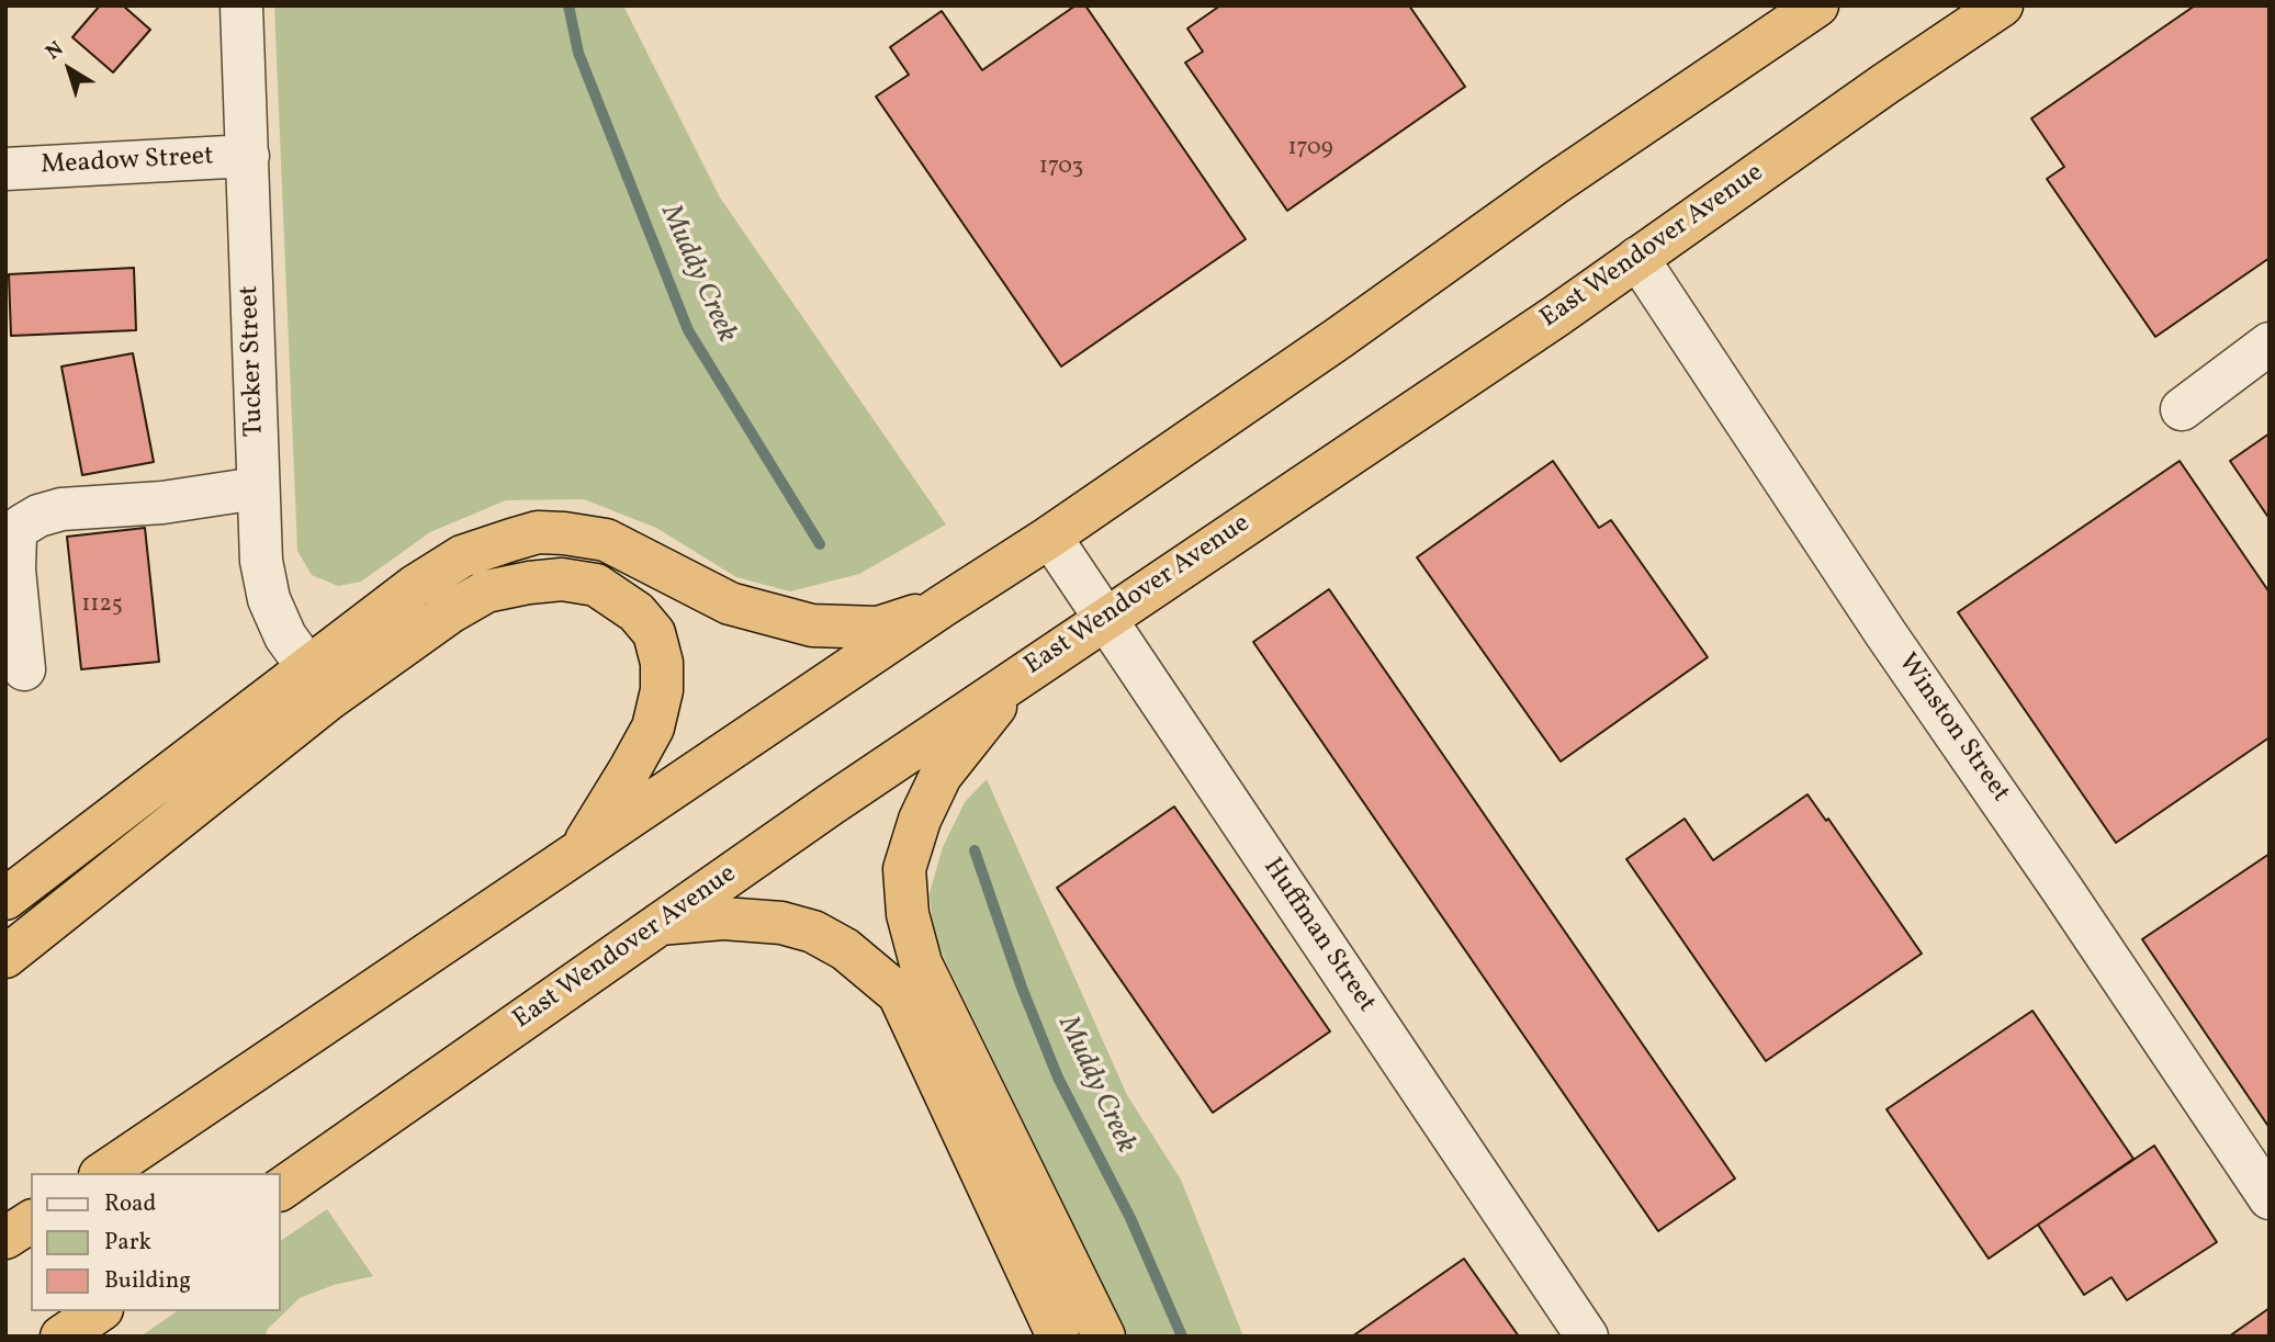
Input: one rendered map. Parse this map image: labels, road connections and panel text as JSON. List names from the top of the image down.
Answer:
{
  "streets": {
    "highway": ["East Wendover Avenue"],
    "street": [
      "Meadow Street",
      "Tucker Street",
      "Winston Street",
      "Huffman Street"
    ]
  },
  "crossings": [
    ["Meadow Street", "Tucker Street"],
    ["East Wendover Avenue", "Winston Street"],
    ["East Wendover Avenue", "Huffman Street"]
  ],
  "water": ["Muddy Creek"],
  "house_numbers": ["1709", "1703", "1125"],
  "legend": ["Road", "Park", "Building"],
  "north": "top left"
}
